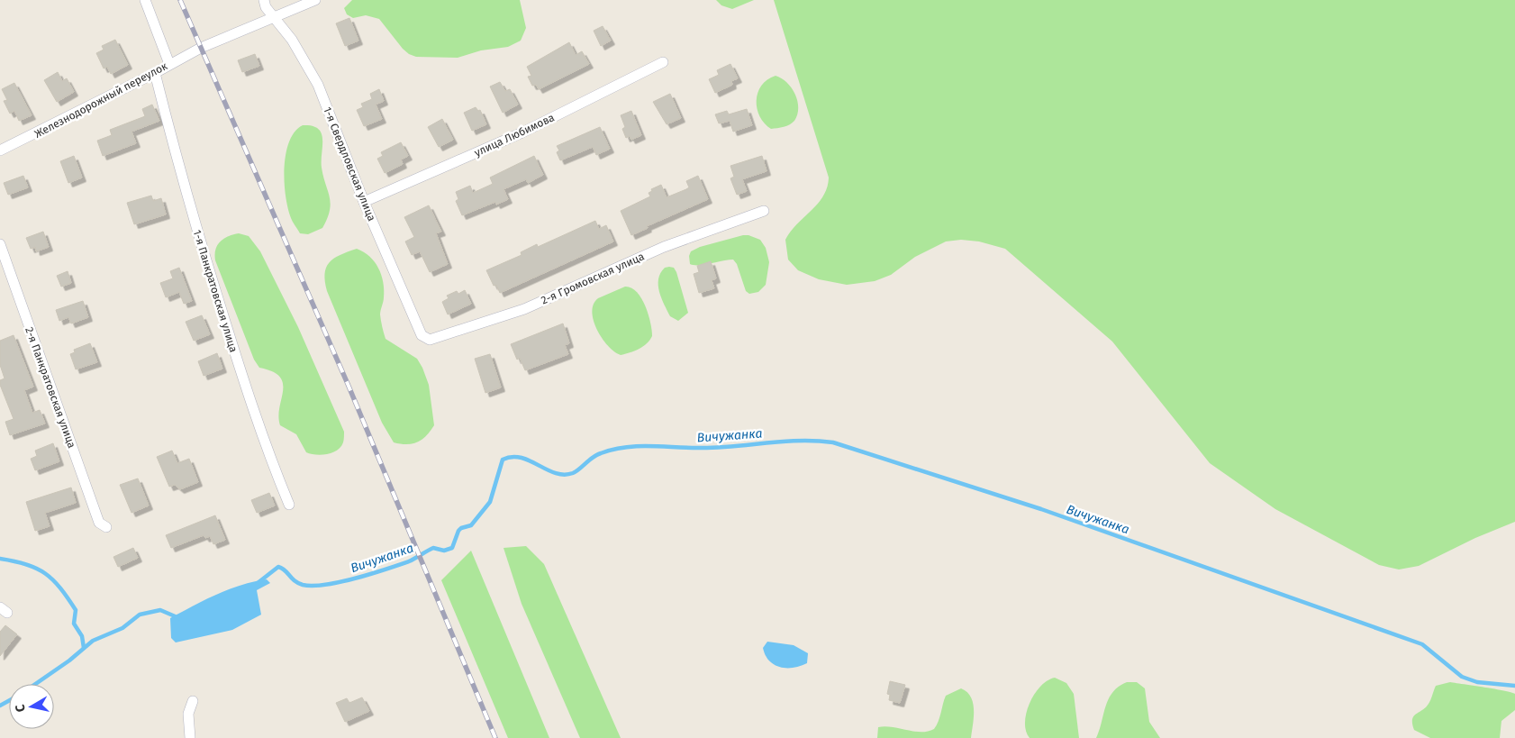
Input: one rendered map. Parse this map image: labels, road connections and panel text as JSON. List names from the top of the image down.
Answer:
{
  "streets": {
    "street": [
      "Железнодорожный переулок",
      "улица Любимова",
      "1-я Свердловская улица",
      "2-я Громовская улица",
      "1-я Панкратовская улица",
      "2-я Панкратовская улица"
    ]
  },
  "crossings": [
    ["Железнодорожный переулок", "1-я Свердловская улица"],
    ["Железнодорожный переулок", "1-я Панкратовская улица"],
    ["улица Любимова", "1-я Свердловская улица"],
    ["1-я Свердловская улица", "2-я Громовская улица"]
  ],
  "water": ["Вичужанка"],
  "north": "left"
}
